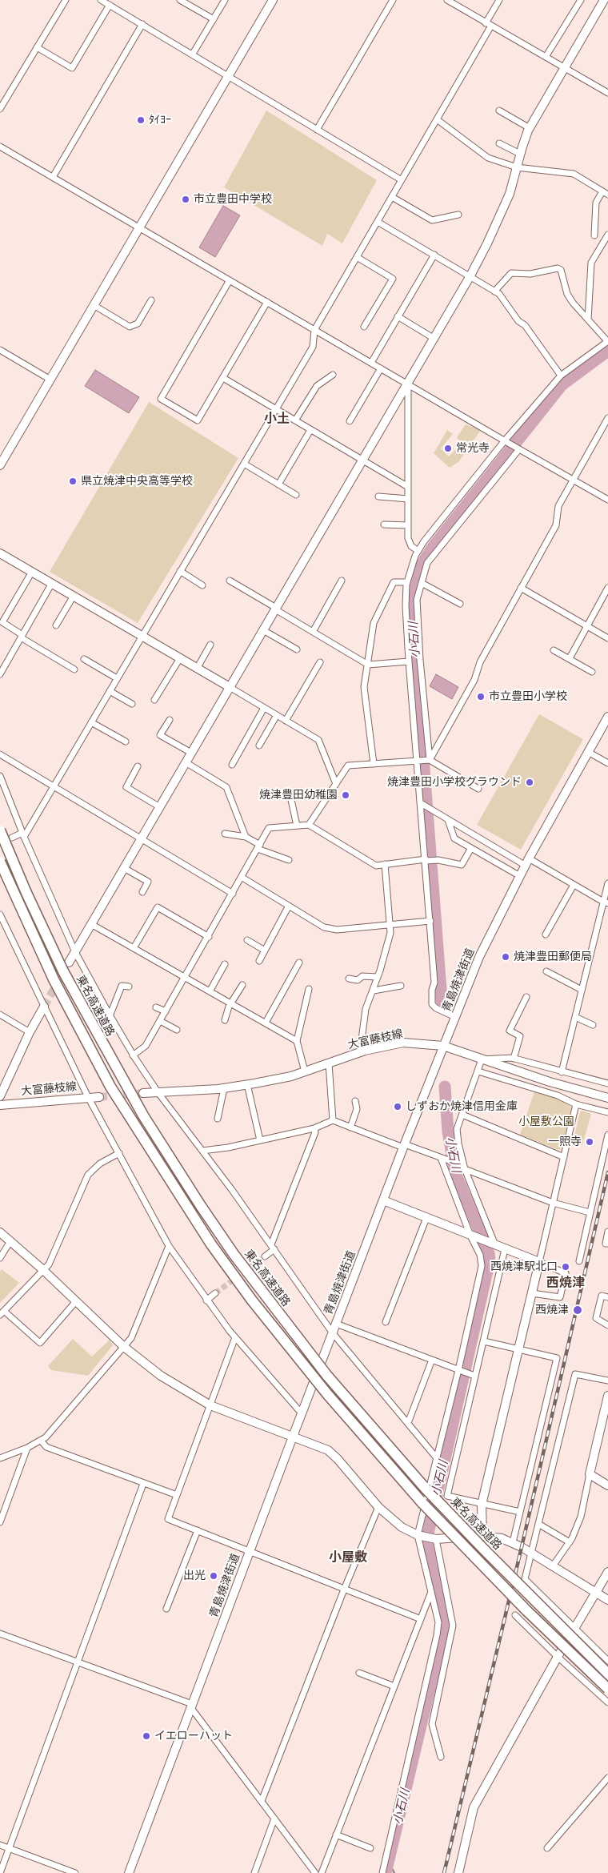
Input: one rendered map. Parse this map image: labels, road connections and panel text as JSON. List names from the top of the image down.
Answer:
{
  "streets": {
    "highway": ["東名高速道路"],
    "street": ["青島焼津街道", "大富藤枝線"]
  },
  "crossings": [
    ["青島焼津街道", "大富藤枝線"]
  ],
  "districts": ["小土", "西焼津", "小屋敷"],
  "water": ["小石川"],
  "parks": ["小屋敷公園"],
  "places": [
    "ﾀｲﾖｰ",
    "市立豊田中学校",
    "常光寺",
    "県立焼津中央高等学校",
    "市立豊田小学校",
    "焼津豊田小学校グラウンド",
    "焼津豊田幼稚園",
    "焼津豊田郵便局",
    "しずおか焼津信用金庫",
    "一照寺",
    "西焼津駅北口",
    "西焼津",
    "出光",
    "イエローハット"
  ]
}
